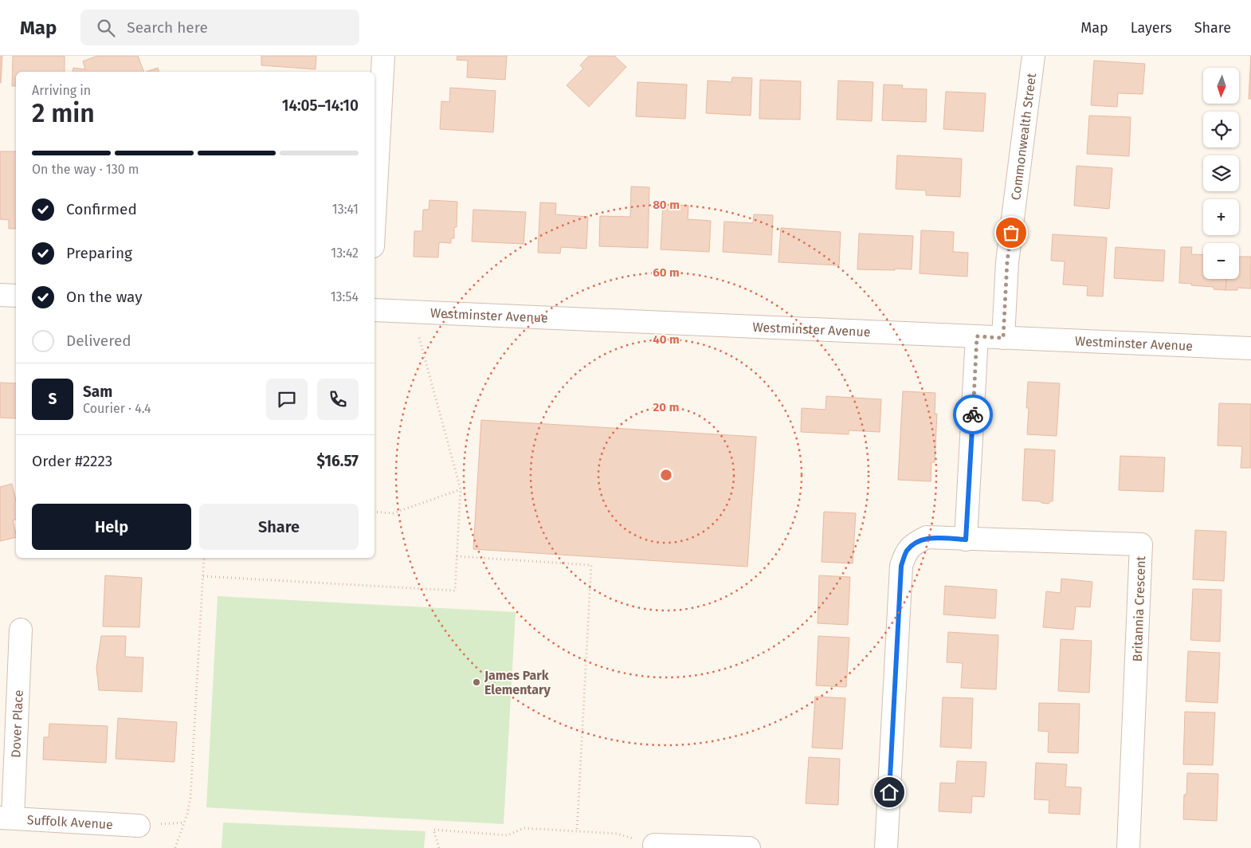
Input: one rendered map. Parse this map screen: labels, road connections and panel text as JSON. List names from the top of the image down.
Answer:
{
  "streets": {
    "street": [
      "Commonwealth Street",
      "Westminster Avenue",
      "Britannia Crescent",
      "Dover Place",
      "Suffolk Avenue"
    ]
  },
  "crossings": [
    ["Commonwealth Street", "Westminster Avenue"],
    ["Dover Place", "Suffolk Avenue"]
  ],
  "places": ["James Park Elementary"],
  "north": "bottom",
  "page": {
    "header": "Map",
    "search": "Search here",
    "nav": ["Map", "Layers", "Share"],
    "map_buttons": ["+", "−"],
    "heading": ["2 min", "Arriving in", "14:05–14:10"],
    "panel": [
      "Sam",
      "Courier · 4.4",
      "Order #2223",
      "$16.57"
    ],
    "bar": "On the way · 130 m",
    "list": [
      ["Confirmed", "13:41"],
      ["Preparing", "13:42"],
      ["On the way", "13:54"],
      "Delivered"
    ],
    "round": "S",
    "buttons": ["Help", "Share"]
  },
  "rings": [
    "80 m",
    "60 m",
    "40 m",
    "20 m"
  ]
}
